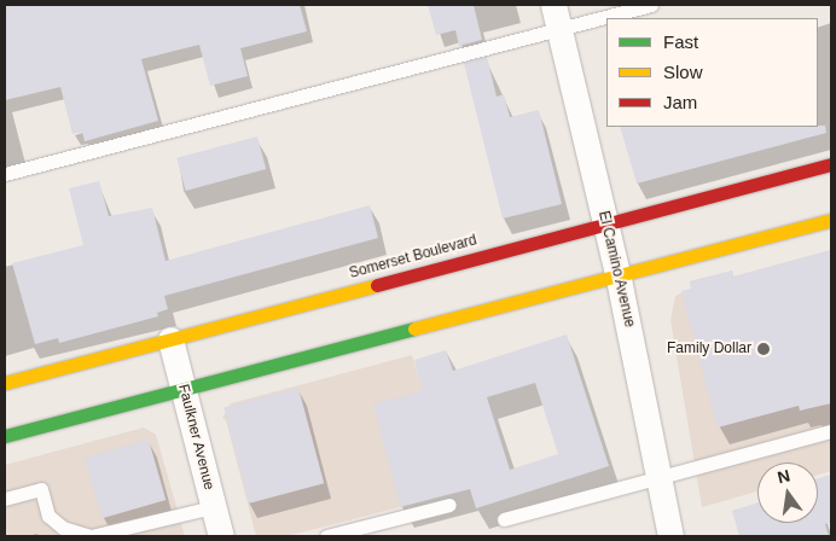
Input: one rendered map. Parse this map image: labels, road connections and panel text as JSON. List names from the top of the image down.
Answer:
{
  "streets": {
    "main road": ["Somerset Boulevard"],
    "street": ["El Camino Avenue", "Faulkner Avenue"]
  },
  "crossings": [
    ["Somerset Boulevard", "El Camino Avenue"],
    ["Somerset Boulevard", "Faulkner Avenue"]
  ],
  "places": ["Family Dollar"],
  "legend": ["Fast", "Slow", "Jam"],
  "north": "top"
}
